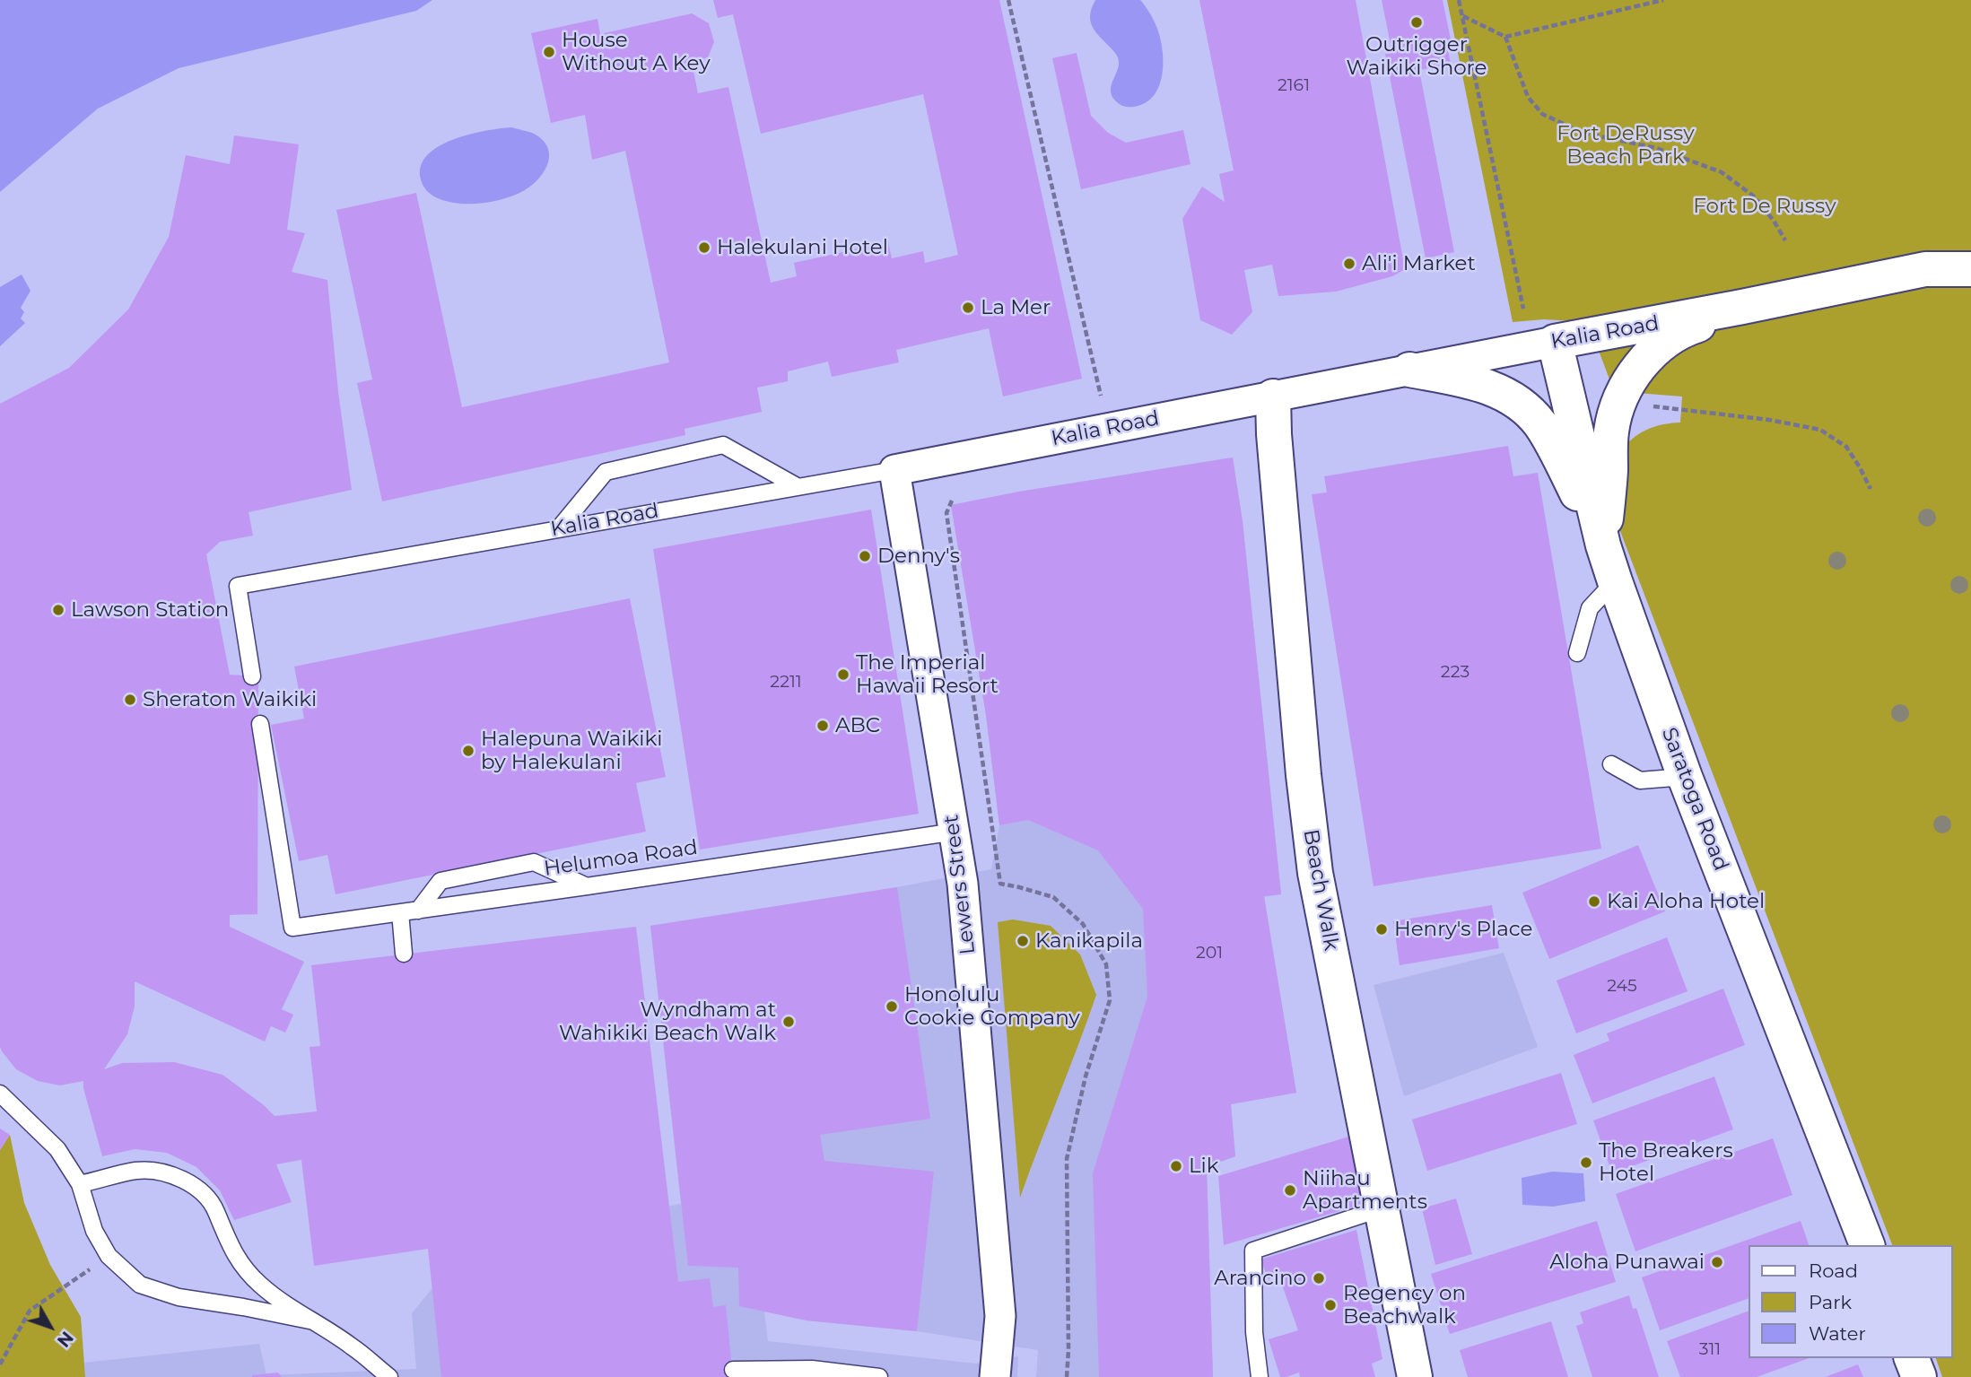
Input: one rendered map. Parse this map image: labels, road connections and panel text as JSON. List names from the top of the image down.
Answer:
{
  "streets": {
    "street": [
      "Kalia Road",
      "Saratoga Road",
      "Lewers Street",
      "Beach Walk"
    ],
    "lane": ["Helumoa Road"]
  },
  "crossings": [
    ["Kalia Road", "Saratoga Road"],
    ["Kalia Road", "Lewers Street"],
    ["Kalia Road", "Beach Walk"],
    ["Helumoa Road", "Lewers Street"]
  ],
  "parks": ["Fort DeRussy Beach Park", "Fort De Russy"],
  "places": [
    "Outrigger Waikiki Shore",
    "House Without A Key",
    "Halekulani Hotel",
    "Ali'i Market",
    "La Mer",
    "Denny's",
    "Lawson Station",
    "The Imperial Hawaii Resort",
    "Sheraton Waikiki",
    "ABC",
    "Halepuna Waikiki by Halekulani",
    "Kai Aloha Hotel",
    "Henry's Place",
    "Kanikapila",
    "Honolulu Cookie Company",
    "Wyndham at Wahikiki Beach Walk",
    "The Breakers Hotel",
    "Lik",
    "Niihau Apartments",
    "Aloha Punawai",
    "Arancino",
    "Regency on Beachwalk"
  ],
  "house_numbers": [
    "2161",
    "223",
    "2211",
    "201",
    "245",
    "311"
  ],
  "legend": ["Road", "Park", "Water"],
  "north": "bottom right"
}
